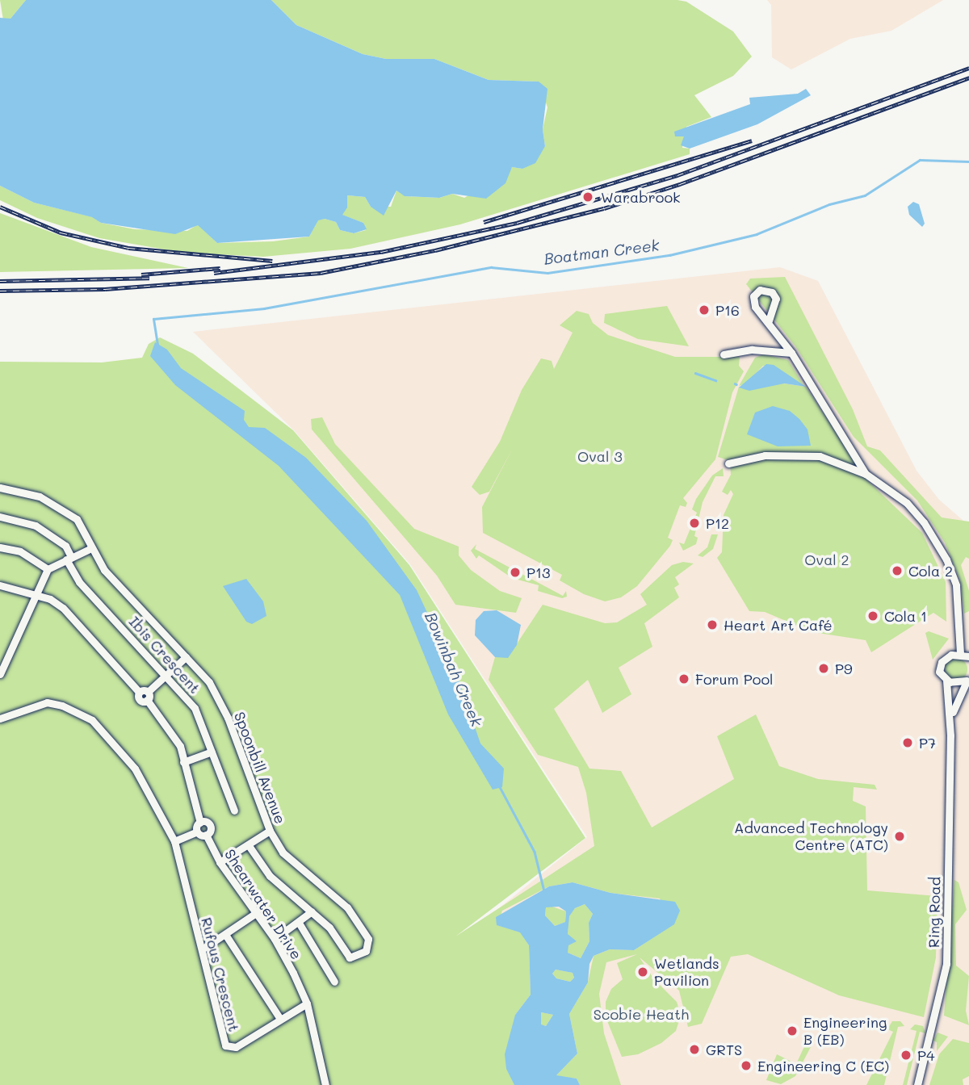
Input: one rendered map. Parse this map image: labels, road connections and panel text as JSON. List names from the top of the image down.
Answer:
{
  "streets": {
    "street": [
      "Ibis Crescent",
      "Spoonbill Avenue",
      "Shearwater Drive",
      "Ring Road",
      "Rufous Crescent"
    ]
  },
  "crossings": [
    ["Shearwater Drive", "Rufous Crescent"]
  ],
  "water": ["Boatman Creek", "Bowinbah Creek"],
  "parks": ["Oval 3", "Oval 2", "Scobie Heath"],
  "places": [
    "Warabrook",
    "P16",
    "P12",
    "Cola 2",
    "P13",
    "Cola 1",
    "Heart Art Café",
    "P9",
    "Forum Pool",
    "P7",
    "Advanced Technology Centre (ATC)",
    "Wetlands Pavilion",
    "Engineering B (EB)",
    "GRTS",
    "P4",
    "Engineering C (EC)"
  ]
}
